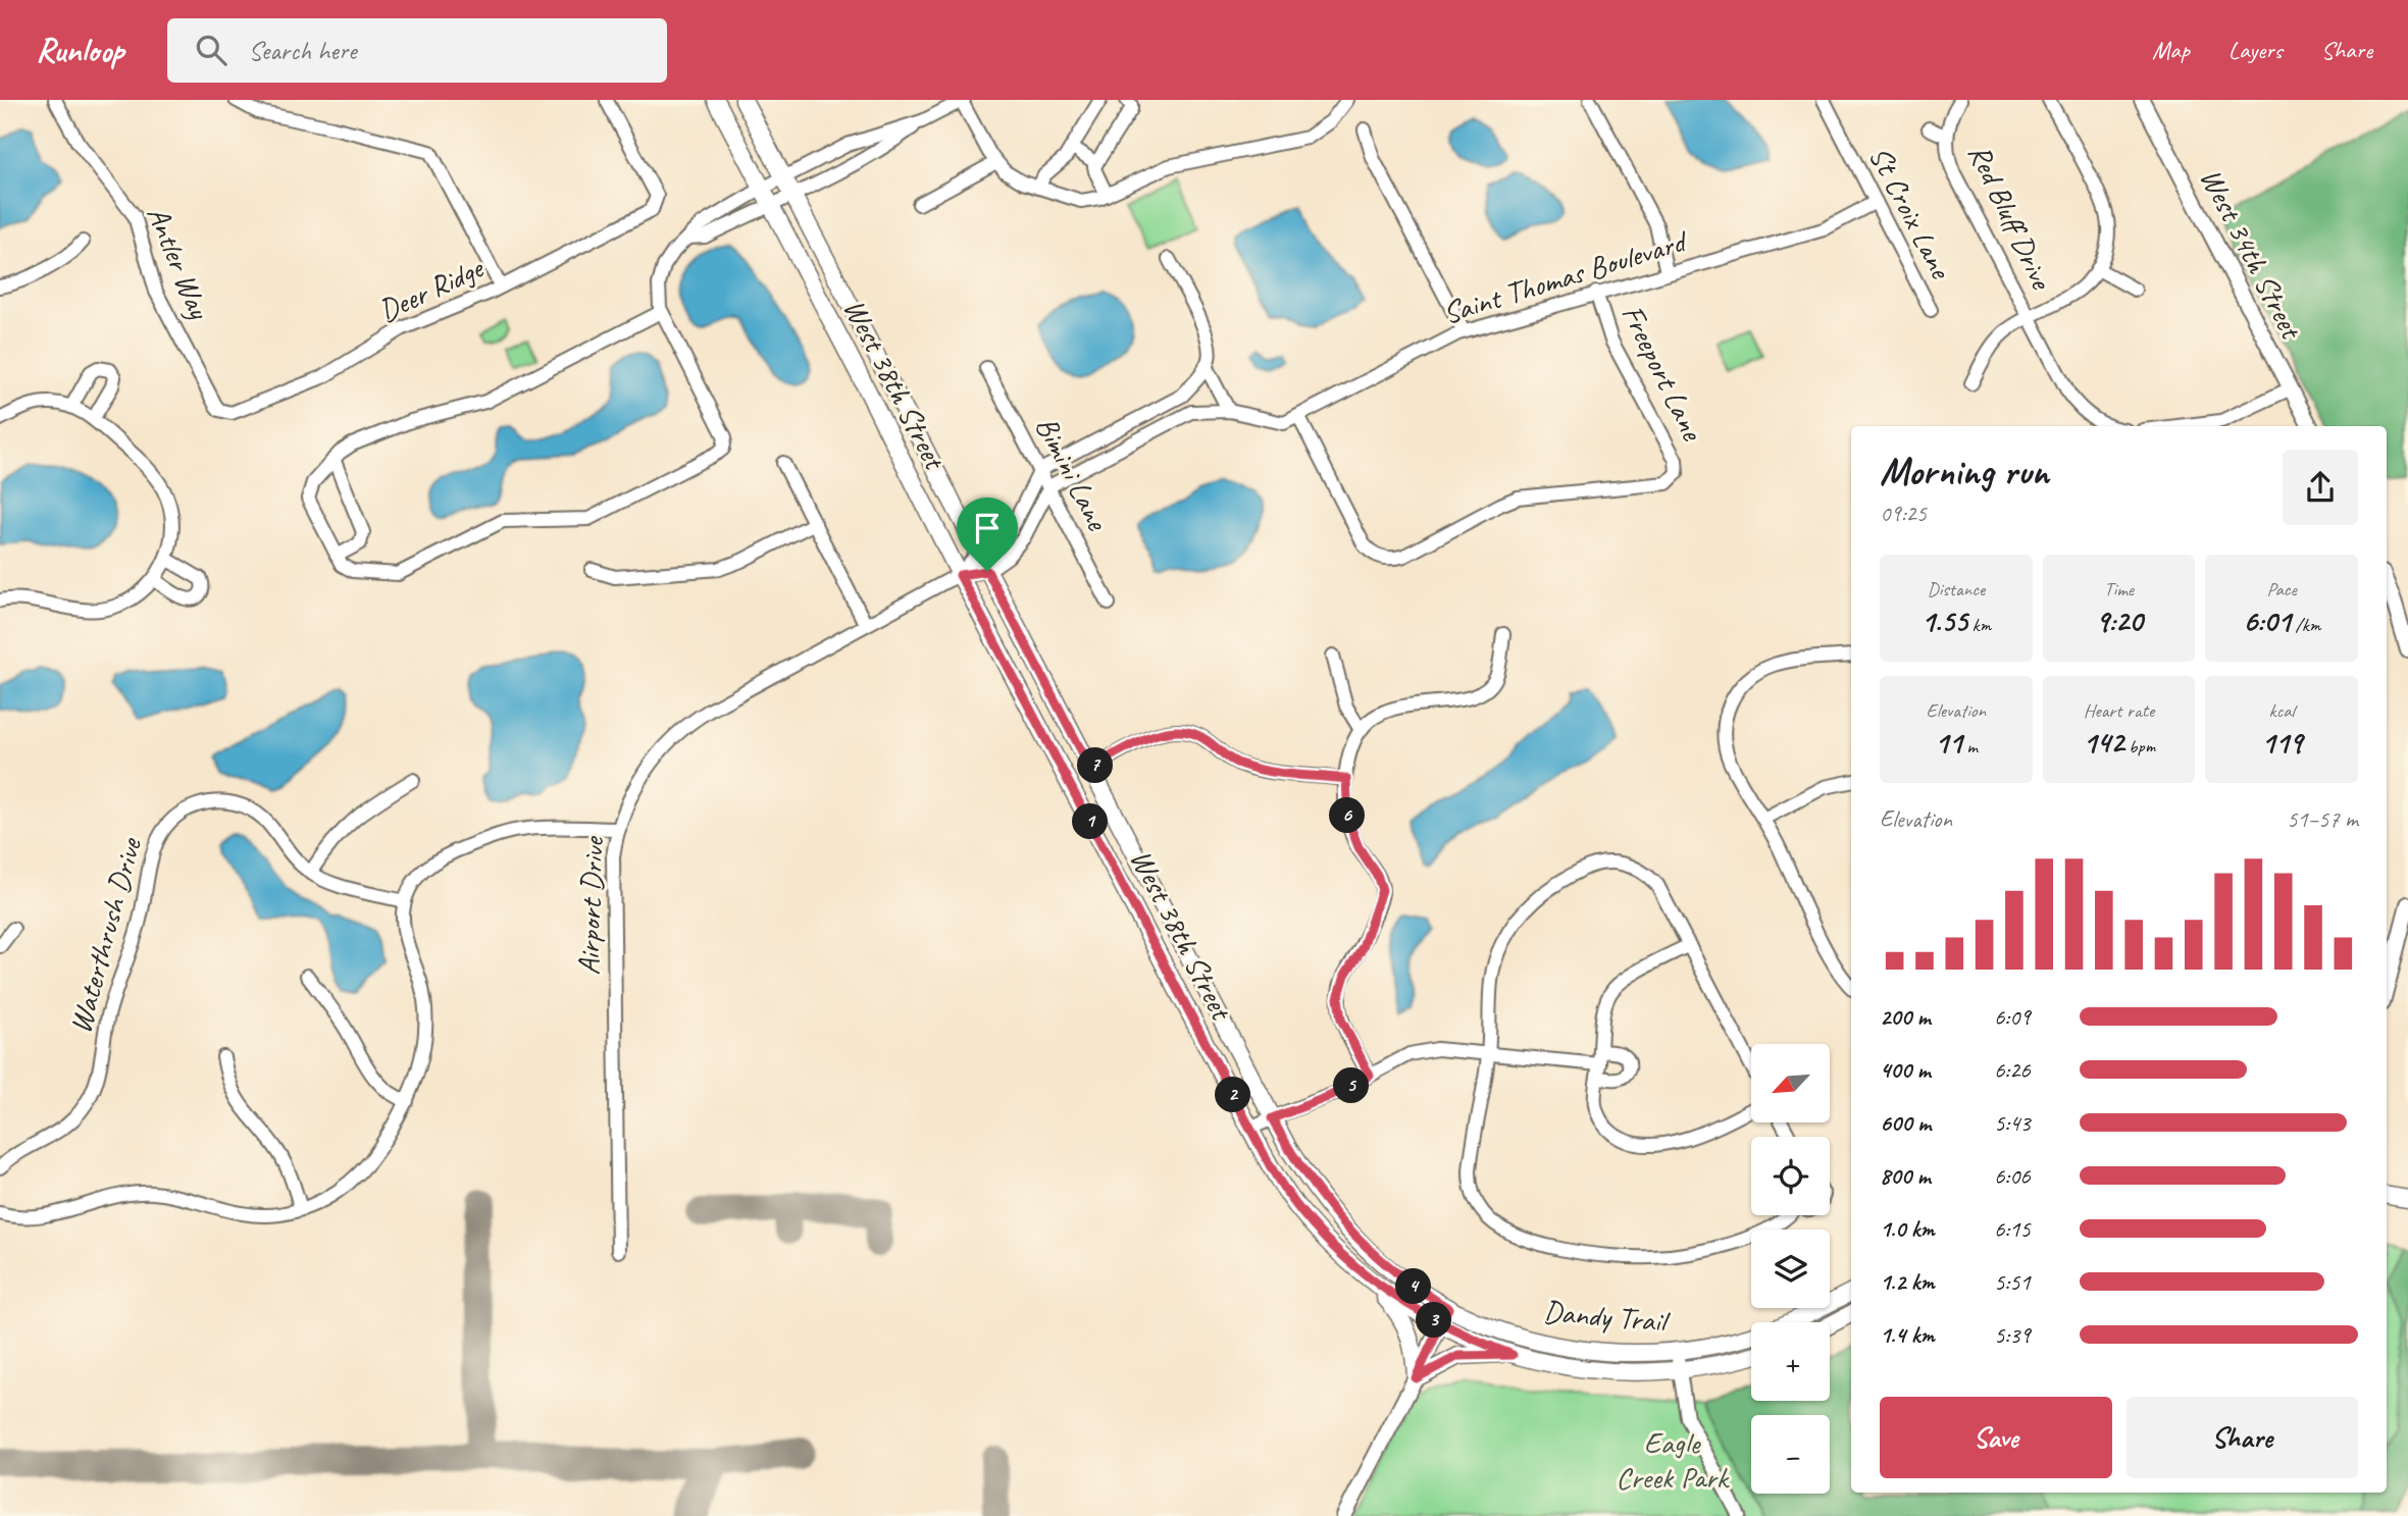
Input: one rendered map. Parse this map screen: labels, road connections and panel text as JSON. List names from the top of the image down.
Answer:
{
  "streets": {
    "main road": ["West 38th Street", "Dandy Trail"],
    "street": [
      "St Croix Lane",
      "Red Bluff Drive",
      "West 34th Street",
      "Antler Way",
      "Saint Thomas Boulevard",
      "Deer Ridge",
      "Freeport Lane",
      "Bimini Lane",
      "Airport Drive",
      "Waterthrush Drive"
    ]
  },
  "crossings": [
    ["St Croix Lane", "Saint Thomas Boulevard"],
    ["Antler Way", "Deer Ridge"],
    ["Saint Thomas Boulevard", "Freeport Lane"],
    ["Saint Thomas Boulevard", "Bimini Lane"],
    ["West 38th Street", "Airport Drive"],
    ["West 38th Street", "Dandy Trail"]
  ],
  "parks": ["Eagle Creek Park"],
  "north": "bottom left",
  "page": {
    "header": "Runloop",
    "search": "Search here",
    "nav": ["Map", "Layers", "Share"],
    "heading": ["Morning run", "09:25"],
    "stats": [
      ["Distance", "1.55 km"],
      ["Time", "9:20"],
      ["Pace", "6:01 /km"],
      ["Elevation", "11 m"],
      ["Heart rate", "142 bpm"],
      ["kcal", "119"]
    ],
    "pins": [
      "7",
      "6",
      "1",
      "5",
      "2",
      "4",
      "3"
    ],
    "chart": ["Elevation", "51–57 m"],
    "list": [
      {
        "name": "200 m",
        "note": "6:09"
      },
      {
        "name": "400 m",
        "note": "6:26"
      },
      {
        "name": "600 m",
        "note": "5:43"
      },
      {
        "name": "800 m",
        "note": "6:06"
      },
      {
        "name": "1.0 km",
        "note": "6:15"
      },
      {
        "name": "1.2 km",
        "note": "5:51"
      },
      {
        "name": "1.4 km",
        "note": "5:39"
      }
    ],
    "map_buttons": ["+", "−"],
    "buttons": ["Save", "Share"]
  }
}
